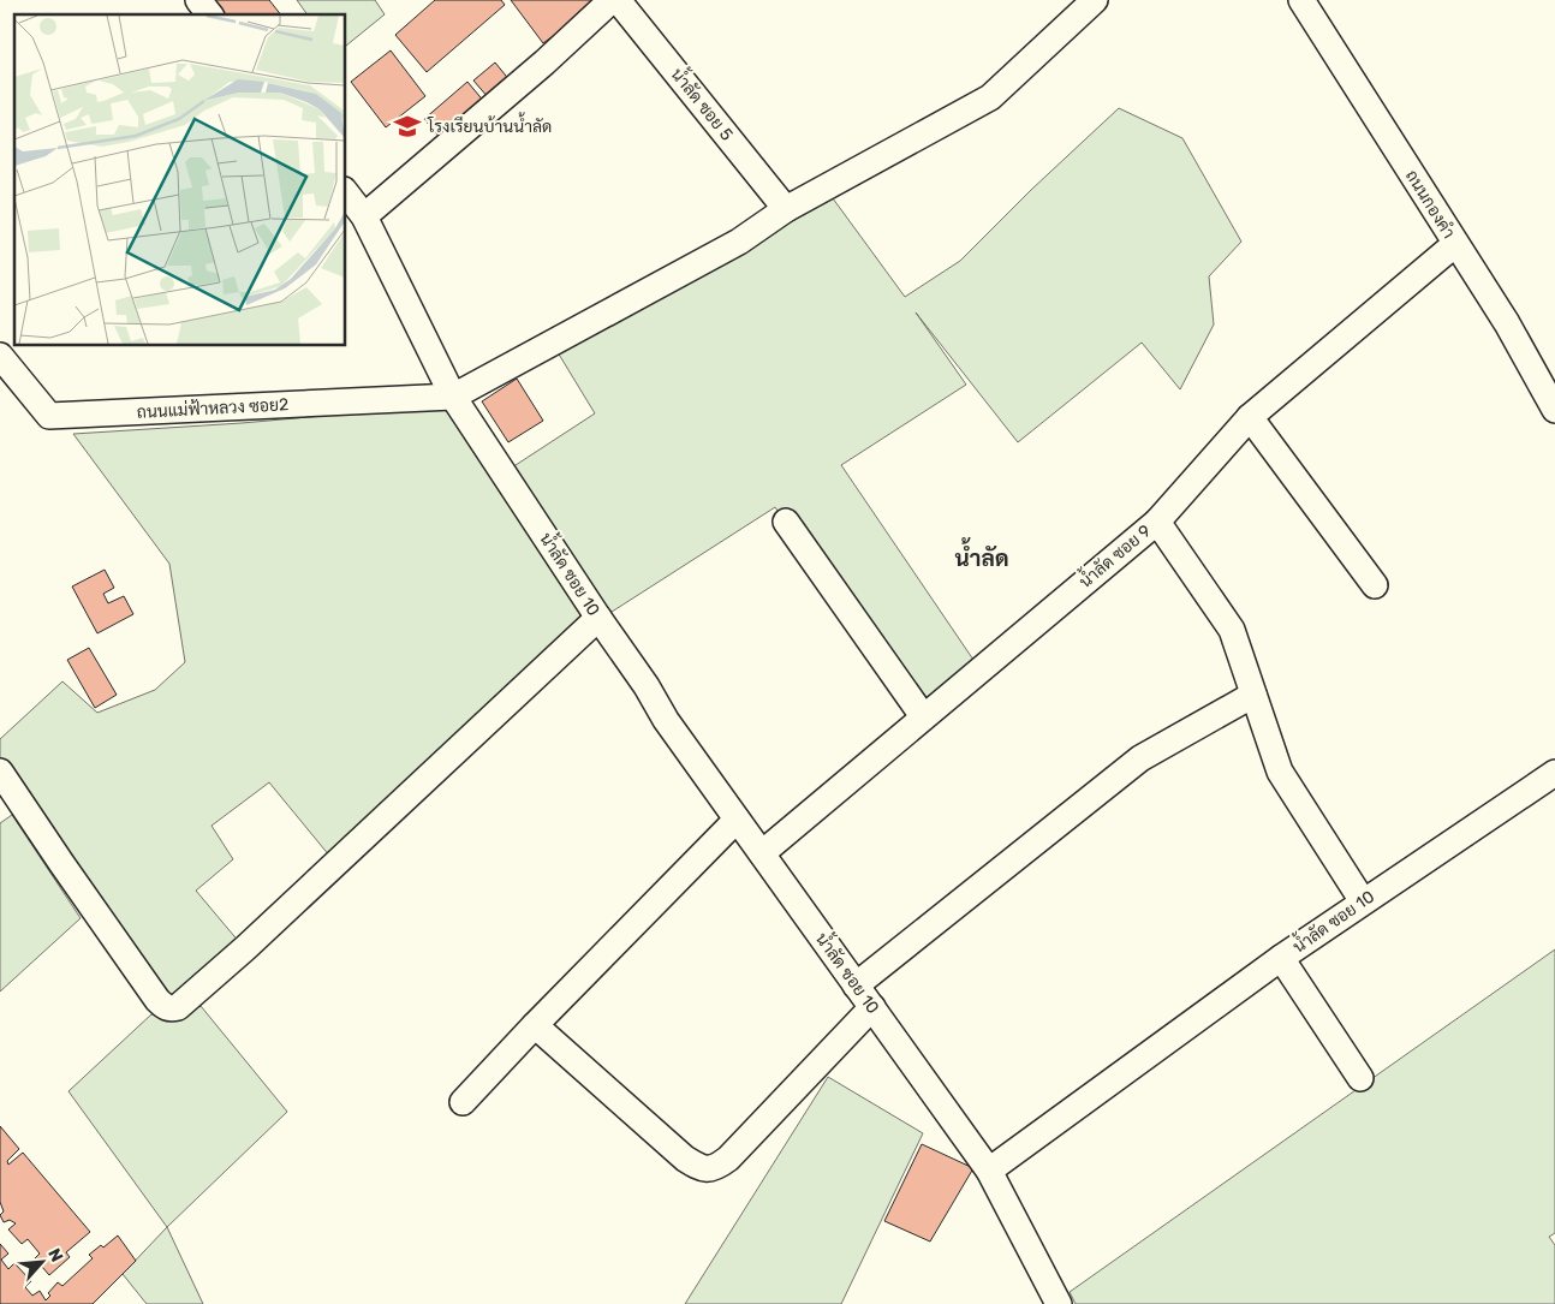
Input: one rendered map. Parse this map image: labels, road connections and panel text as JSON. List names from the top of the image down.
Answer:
{
  "streets": {
    "street": [
      "น้ำลัด ซอย 5",
      "ถนนกองคำ",
      "ถนนแม่ฟ้าหลวง ซอย2",
      "น้ำลัด ซอย 9",
      "น้ำลัด ซอย 10"
    ]
  },
  "crossings": [
    ["ถนนกองคำ", "น้ำลัด ซอย 9"],
    ["ถนนแม่ฟ้าหลวง ซอย2", "น้ำลัด ซอย 10"],
    ["น้ำลัด ซอย 9", "น้ำลัด ซอย 10"]
  ],
  "districts": ["น้ำลัด"],
  "places": {
    "school or university": ["โรงเรียนบ้านน้ำลัด"]
  },
  "north": "top right"
}
